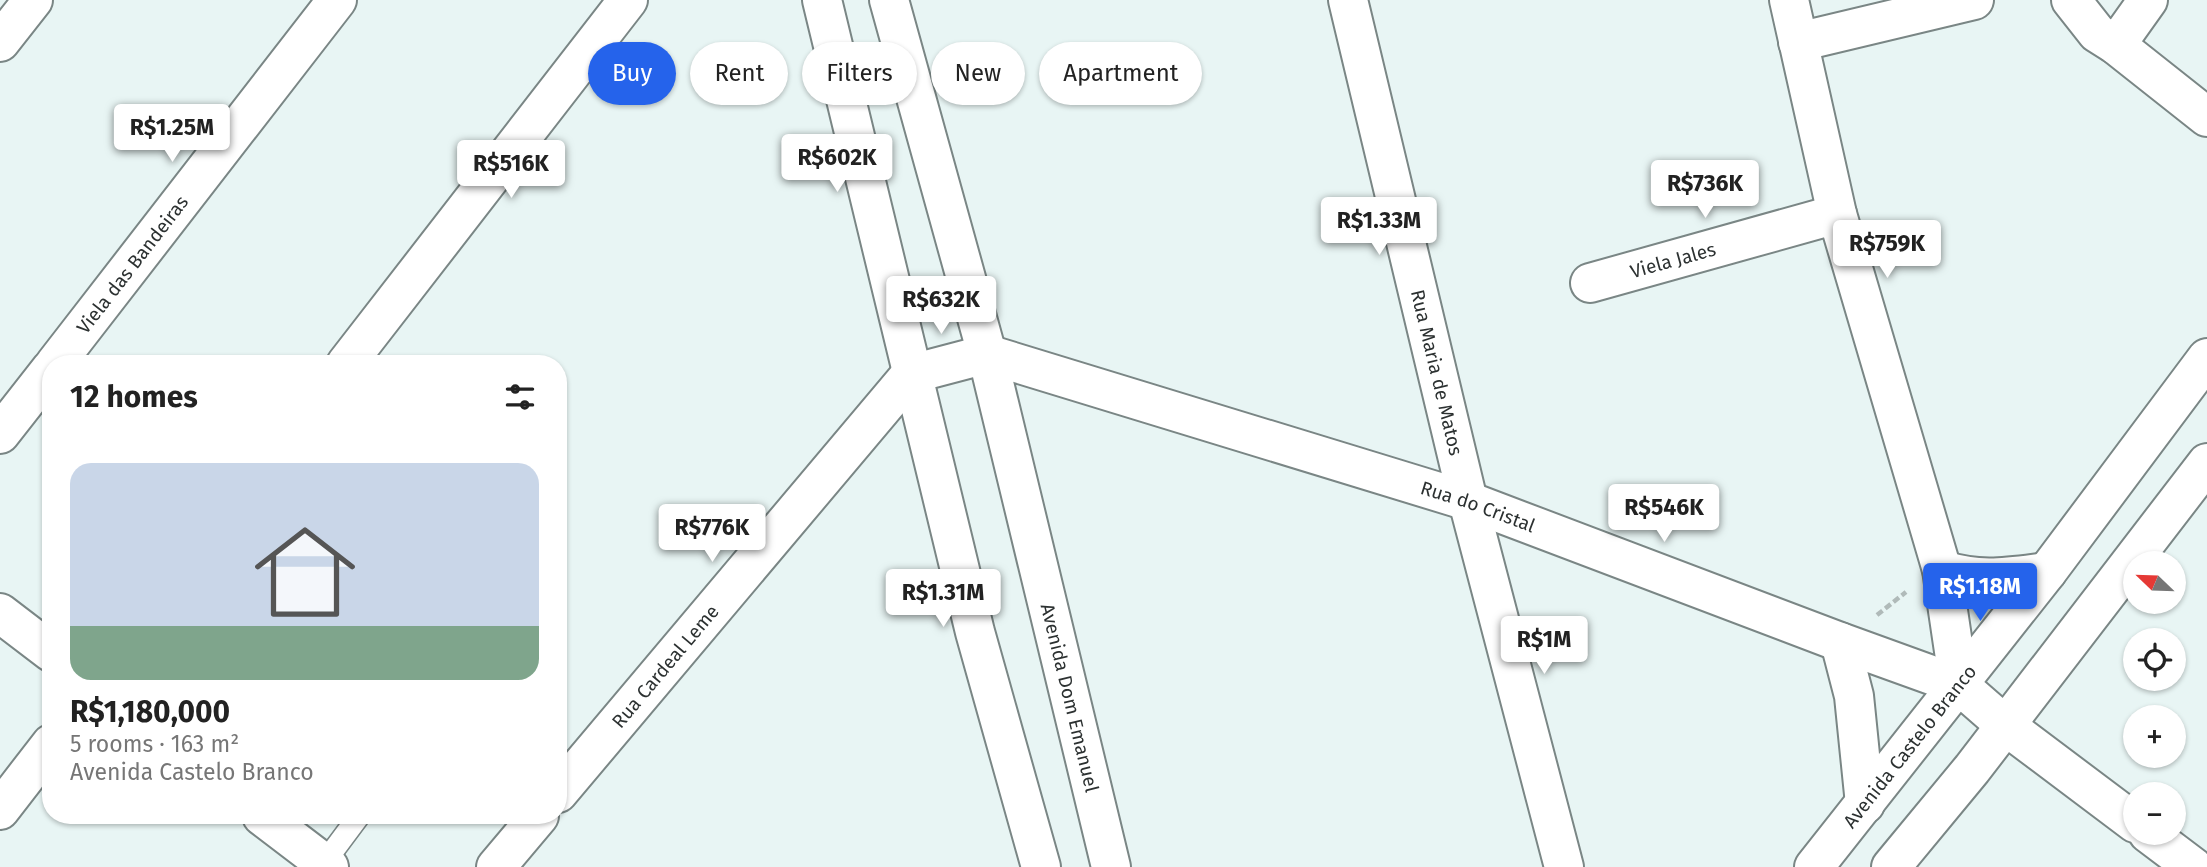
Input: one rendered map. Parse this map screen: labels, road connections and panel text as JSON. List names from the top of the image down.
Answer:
{
  "streets": {
    "street": [
      "Viela Jales",
      "Viela das Bandeiras",
      "Rua Maria de Matos",
      "Rua do Cristal",
      "Rua Cardeal Leme",
      "Avenida Dom Emanuel",
      "Avenida Castelo Branco"
    ]
  },
  "crossings": [
    ["Rua Maria de Matos", "Rua do Cristal"],
    ["Rua do Cristal", "Avenida Dom Emanuel"],
    ["Rua do Cristal", "Avenida Castelo Branco"]
  ],
  "north": "top left",
  "page": {
    "chip": [
      "Buy",
      "Rent",
      "Filters",
      "New",
      "Apartment"
    ],
    "price": [
      "R$1.25M",
      "R$602K",
      "R$516K",
      "R$736K",
      "R$1.33M",
      "R$759K",
      "R$632K",
      "R$546K",
      "R$776K",
      "R$1.18M",
      "R$1.31M",
      "R$1M"
    ],
    "heading": "12 homes",
    "list": [
      {
        "name": "R$1,180,000",
        "note": "5 rooms · 163 m² · Avenida Castelo Branco"
      }
    ],
    "map_buttons": ["+", "−"]
  }
}
